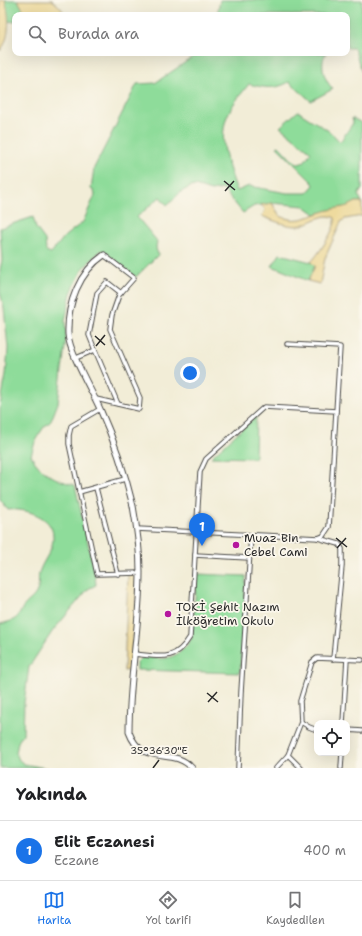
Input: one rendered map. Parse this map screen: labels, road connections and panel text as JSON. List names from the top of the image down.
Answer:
{
  "places": ["Muaz Bin Cebel Cami", "TOKİ Şehit Nazım İlköğretim Okulu"],
  "page": {
    "search": "Burada ara",
    "pins": "1",
    "heading": "Yakında",
    "list": [
      {
        "mark": "1",
        "name": "Elit Eczanesi",
        "note": "Eczane",
        "value": "400 m"
      }
    ],
    "nav": ["Harita", "Yol tarifi", "Kaydedilen"]
  },
  "coordinates": ["35°36'30\"E"]
}
